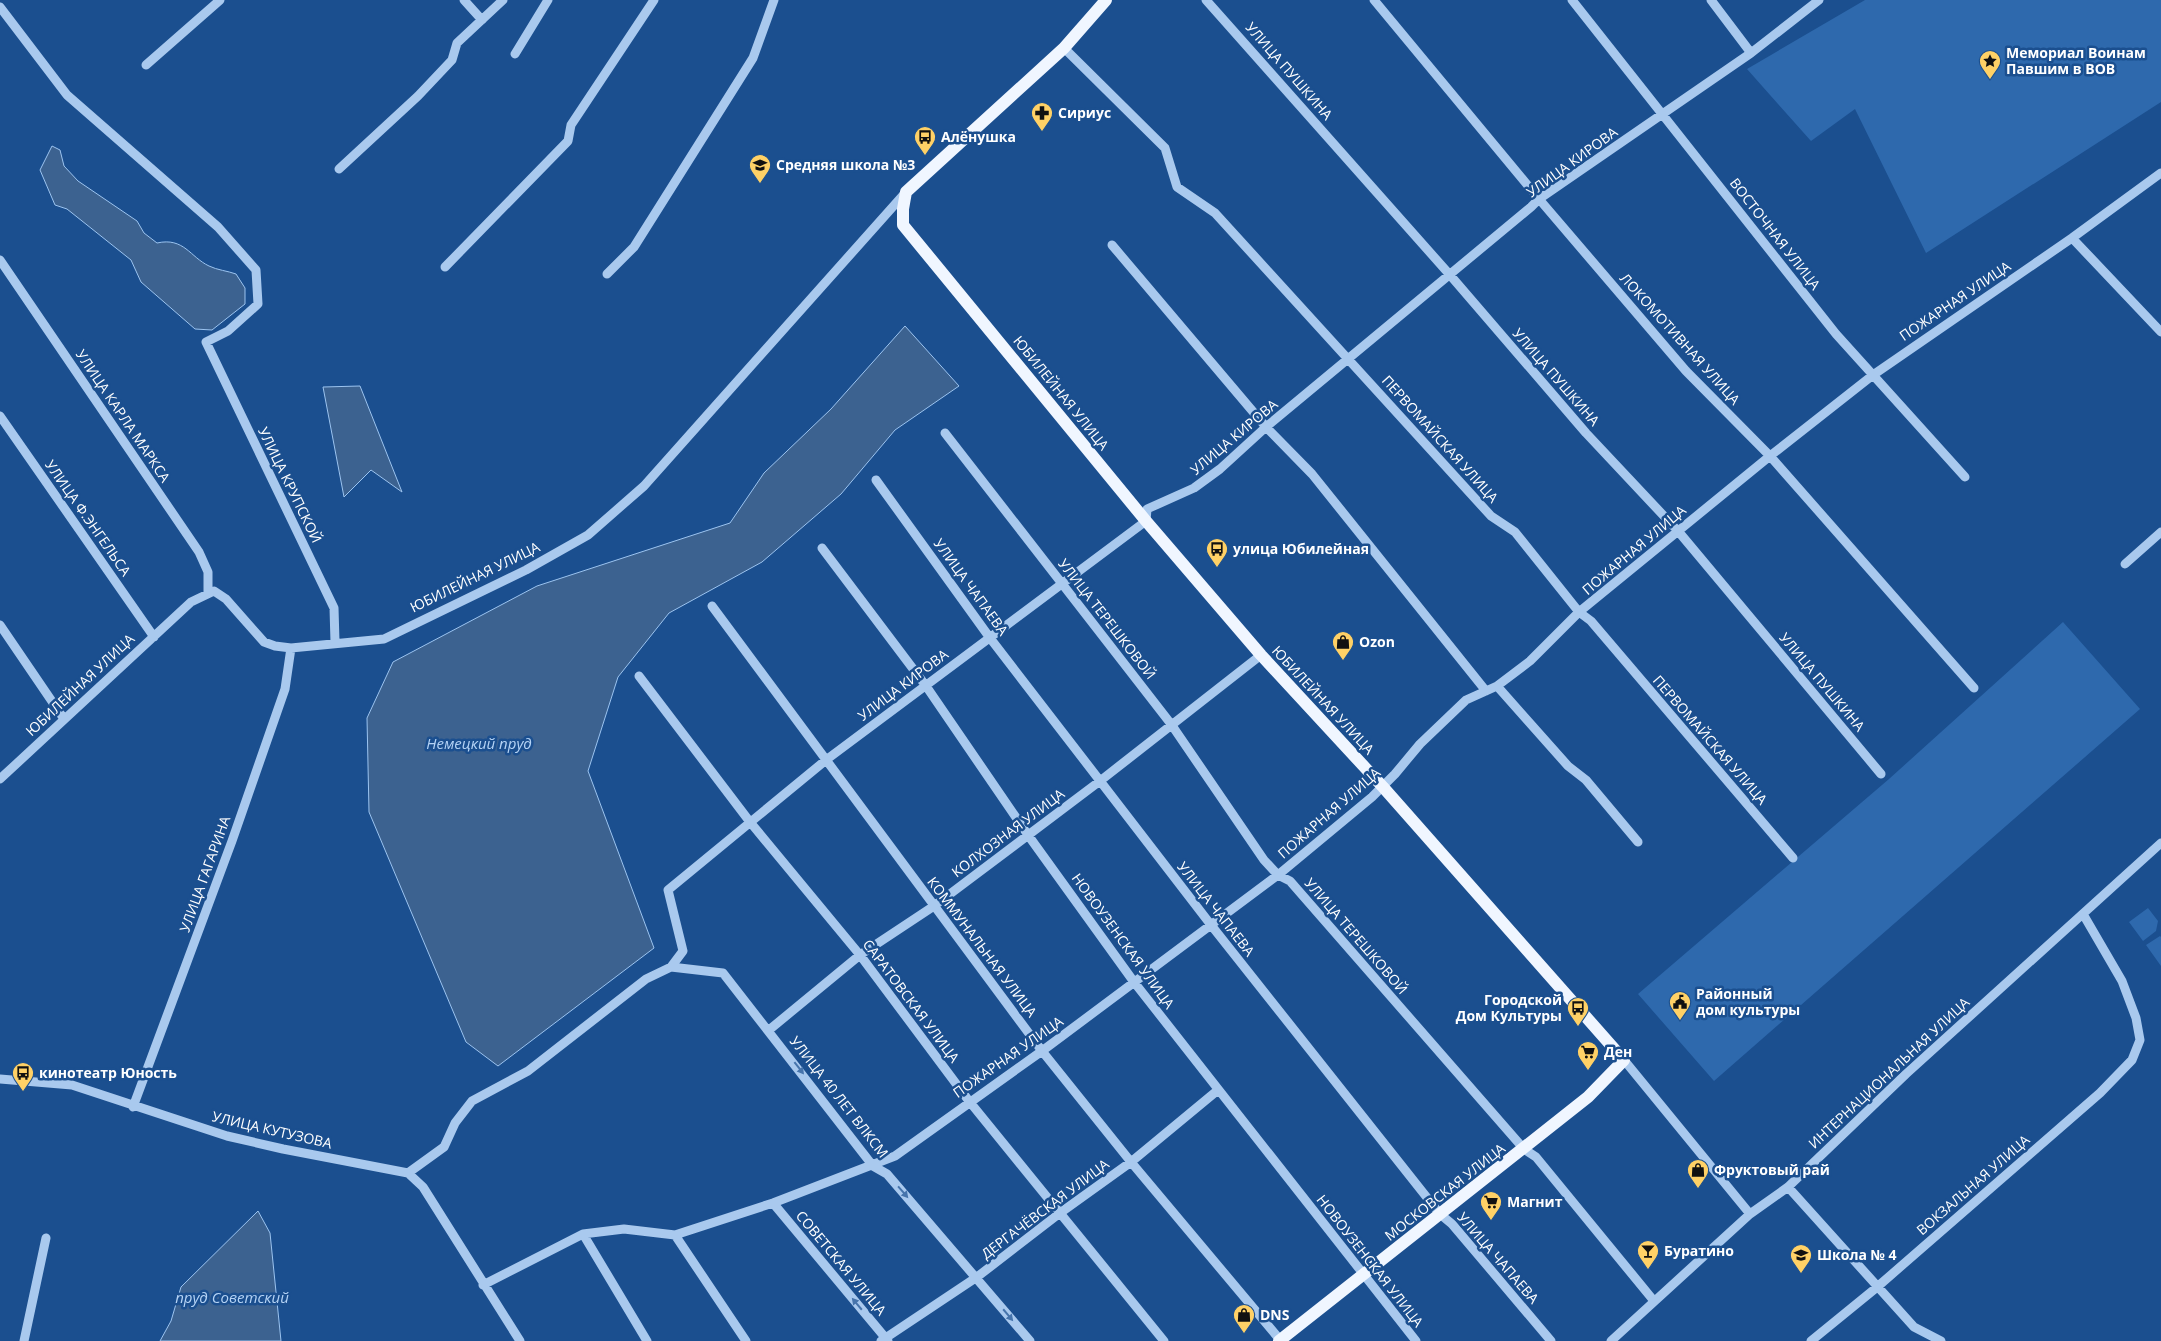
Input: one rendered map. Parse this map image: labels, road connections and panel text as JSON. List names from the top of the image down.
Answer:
{
  "streets": {
    "main road": ["ЮБИЛЕЙНАЯ УЛИЦА", "МОСКОВСКАЯ УЛИЦА"],
    "street": [
      "УЛИЦА ПУШКИНА",
      "УЛИЦА КИРОВА",
      "ВОСТОЧНАЯ УЛИЦА",
      "ПОЖАРНАЯ УЛИЦА",
      "ЛОКОМОТИВНАЯ УЛИЦА",
      "УЛИЦА КАРЛА МАРКСА",
      "ПЕРВОМАЙСКАЯ УЛИЦА",
      "УЛИЦА КРУПСКОЙ",
      "УЛИЦА Ф.ЭНГЕЛЬСА",
      "УЛИЦА ЧАПАЕВА",
      "УЛИЦА ТЕРЕШКОВОЙ",
      "КОЛХОЗНАЯ УЛИЦА",
      "УЛИЦА ГАГАРИНА",
      "НОВОУЗЕНСКАЯ УЛИЦА",
      "КОММУНАЛЬНАЯ УЛИЦА",
      "САРАТОВСКАЯ УЛИЦА",
      "ИНТЕРНАЦИОНАЛЬНАЯ УЛИЦА",
      "УЛИЦА 40 ЛЕТ ВЛКСМ",
      "УЛИЦА КУТУЗОВА",
      "ВОКЗАЛЬНАЯ УЛИЦА",
      "ДЕРГАЧЁВСКАЯ УЛИЦА",
      "СОВЕТСКАЯ УЛИЦА"
    ]
  },
  "crossings": [
    ["УЛИЦА ПУШКИНА", "УЛИЦА КИРОВА"],
    ["УЛИЦА ПУШКИНА", "ПОЖАРНАЯ УЛИЦА"],
    ["УЛИЦА КИРОВА", "ВОСТОЧНАЯ УЛИЦА"],
    ["УЛИЦА КИРОВА", "ЛОКОМОТИВНАЯ УЛИЦА"],
    ["УЛИЦА КИРОВА", "ЮБИЛЕЙНАЯ УЛИЦА"],
    ["УЛИЦА КИРОВА", "ПЕРВОМАЙСКАЯ УЛИЦА"],
    ["УЛИЦА КИРОВА", "УЛИЦА ЧАПАЕВА"],
    ["УЛИЦА КИРОВА", "УЛИЦА ТЕРЕШКОВОЙ"],
    ["УЛИЦА КИРОВА", "НОВОУЗЕНСКАЯ УЛИЦА"],
    ["УЛИЦА КИРОВА", "КОММУНАЛЬНАЯ УЛИЦА"],
    ["УЛИЦА КИРОВА", "САРАТОВСКАЯ УЛИЦА"],
    ["УЛИЦА КИРОВА", "УЛИЦА 40 ЛЕТ ВЛКСМ"],
    ["ВОСТОЧНАЯ УЛИЦА", "ПОЖАРНАЯ УЛИЦА"],
    ["ПОЖАРНАЯ УЛИЦА", "ЛОКОМОТИВНАЯ УЛИЦА"],
    ["ПОЖАРНАЯ УЛИЦА", "ЮБИЛЕЙНАЯ УЛИЦА"],
    ["ПОЖАРНАЯ УЛИЦА", "ПЕРВОМАЙСКАЯ УЛИЦА"],
    ["ПОЖАРНАЯ УЛИЦА", "УЛИЦА ЧАПАЕВА"],
    ["ПОЖАРНАЯ УЛИЦА", "УЛИЦА ТЕРЕШКОВОЙ"],
    ["ПОЖАРНАЯ УЛИЦА", "НОВОУЗЕНСКАЯ УЛИЦА"],
    ["ПОЖАРНАЯ УЛИЦА", "КОММУНАЛЬНАЯ УЛИЦА"],
    ["ПОЖАРНАЯ УЛИЦА", "САРАТОВСКАЯ УЛИЦА"],
    ["ПОЖАРНАЯ УЛИЦА", "УЛИЦА 40 ЛЕТ ВЛКСМ"],
    ["ПОЖАРНАЯ УЛИЦА", "СОВЕТСКАЯ УЛИЦА"],
    ["ЮБИЛЕЙНАЯ УЛИЦА", "УЛИЦА КАРЛА МАРКСА"],
    ["ЮБИЛЕЙНАЯ УЛИЦА", "ПЕРВОМАЙСКАЯ УЛИЦА"],
    ["ЮБИЛЕЙНАЯ УЛИЦА", "УЛИЦА КРУПСКОЙ"],
    ["ЮБИЛЕЙНАЯ УЛИЦА", "УЛИЦА Ф.ЭНГЕЛЬСА"],
    ["ЮБИЛЕЙНАЯ УЛИЦА", "КОЛХОЗНАЯ УЛИЦА"],
    ["ЮБИЛЕЙНАЯ УЛИЦА", "УЛИЦА ГАГАРИНА"],
    ["ЮБИЛЕЙНАЯ УЛИЦА", "ИНТЕРНАЦИОНАЛЬНАЯ УЛИЦА"],
    ["ЮБИЛЕЙНАЯ УЛИЦА", "МОСКОВСКАЯ УЛИЦА"],
    ["УЛИЦА ЧАПАЕВА", "КОЛХОЗНАЯ УЛИЦА"],
    ["УЛИЦА ЧАПАЕВА", "МОСКОВСКАЯ УЛИЦА"],
    ["УЛИЦА ТЕРЕШКОВОЙ", "КОЛХОЗНАЯ УЛИЦА"],
    ["УЛИЦА ТЕРЕШКОВОЙ", "ИНТЕРНАЦИОНАЛЬНАЯ УЛИЦА"],
    ["УЛИЦА ТЕРЕШКОВОЙ", "МОСКОВСКАЯ УЛИЦА"],
    ["КОЛХОЗНАЯ УЛИЦА", "НОВОУЗЕНСКАЯ УЛИЦА"],
    ["КОЛХОЗНАЯ УЛИЦА", "КОММУНАЛЬНАЯ УЛИЦА"],
    ["КОЛХОЗНАЯ УЛИЦА", "САРАТОВСКАЯ УЛИЦА"],
    ["КОЛХОЗНАЯ УЛИЦА", "УЛИЦА 40 ЛЕТ ВЛКСМ"],
    ["УЛИЦА ГАГАРИНА", "УЛИЦА КУТУЗОВА"],
    ["НОВОУЗЕНСКАЯ УЛИЦА", "МОСКОВСКАЯ УЛИЦА"],
    ["НОВОУЗЕНСКАЯ УЛИЦА", "ДЕРГАЧЁВСКАЯ УЛИЦА"],
    ["КОММУНАЛЬНАЯ УЛИЦА", "МОСКОВСКАЯ УЛИЦА"],
    ["КОММУНАЛЬНАЯ УЛИЦА", "ДЕРГАЧЁВСКАЯ УЛИЦА"],
    ["САРАТОВСКАЯ УЛИЦА", "ДЕРГАЧЁВСКАЯ УЛИЦА"],
    ["ИНТЕРНАЦИОНАЛЬНАЯ УЛИЦА", "ВОКЗАЛЬНАЯ УЛИЦА"],
    ["УЛИЦА 40 ЛЕТ ВЛКСМ", "ДЕРГАЧЁВСКАЯ УЛИЦА"],
    ["ДЕРГАЧЁВСКАЯ УЛИЦА", "СОВЕТСКАЯ УЛИЦА"]
  ],
  "one_way": ["УЛИЦА 40 ЛЕТ ВЛКСМ", "СОВЕТСКАЯ УЛИЦА"],
  "water": ["Немецкий пруд", "пруд Советский"],
  "places": {
    "place": ["Мемориал Воинам Павшим в ВОВ"],
    "pharmacy": ["Сириус"],
    "bus stop": [
      "Алёнушка",
      "улица Юбилейная",
      "Городской Дом Культуры",
      "кинотеатр Юность"
    ],
    "school or university": ["Средняя школа №3", "Школа № 4"],
    "shop": ["Ozon", "Фруктовый рай", "DNS"],
    "public building": ["Районный дом культуры"],
    "supermarket": ["Ден", "Магнит"],
    "bar": ["Буратино"]
  }
}
